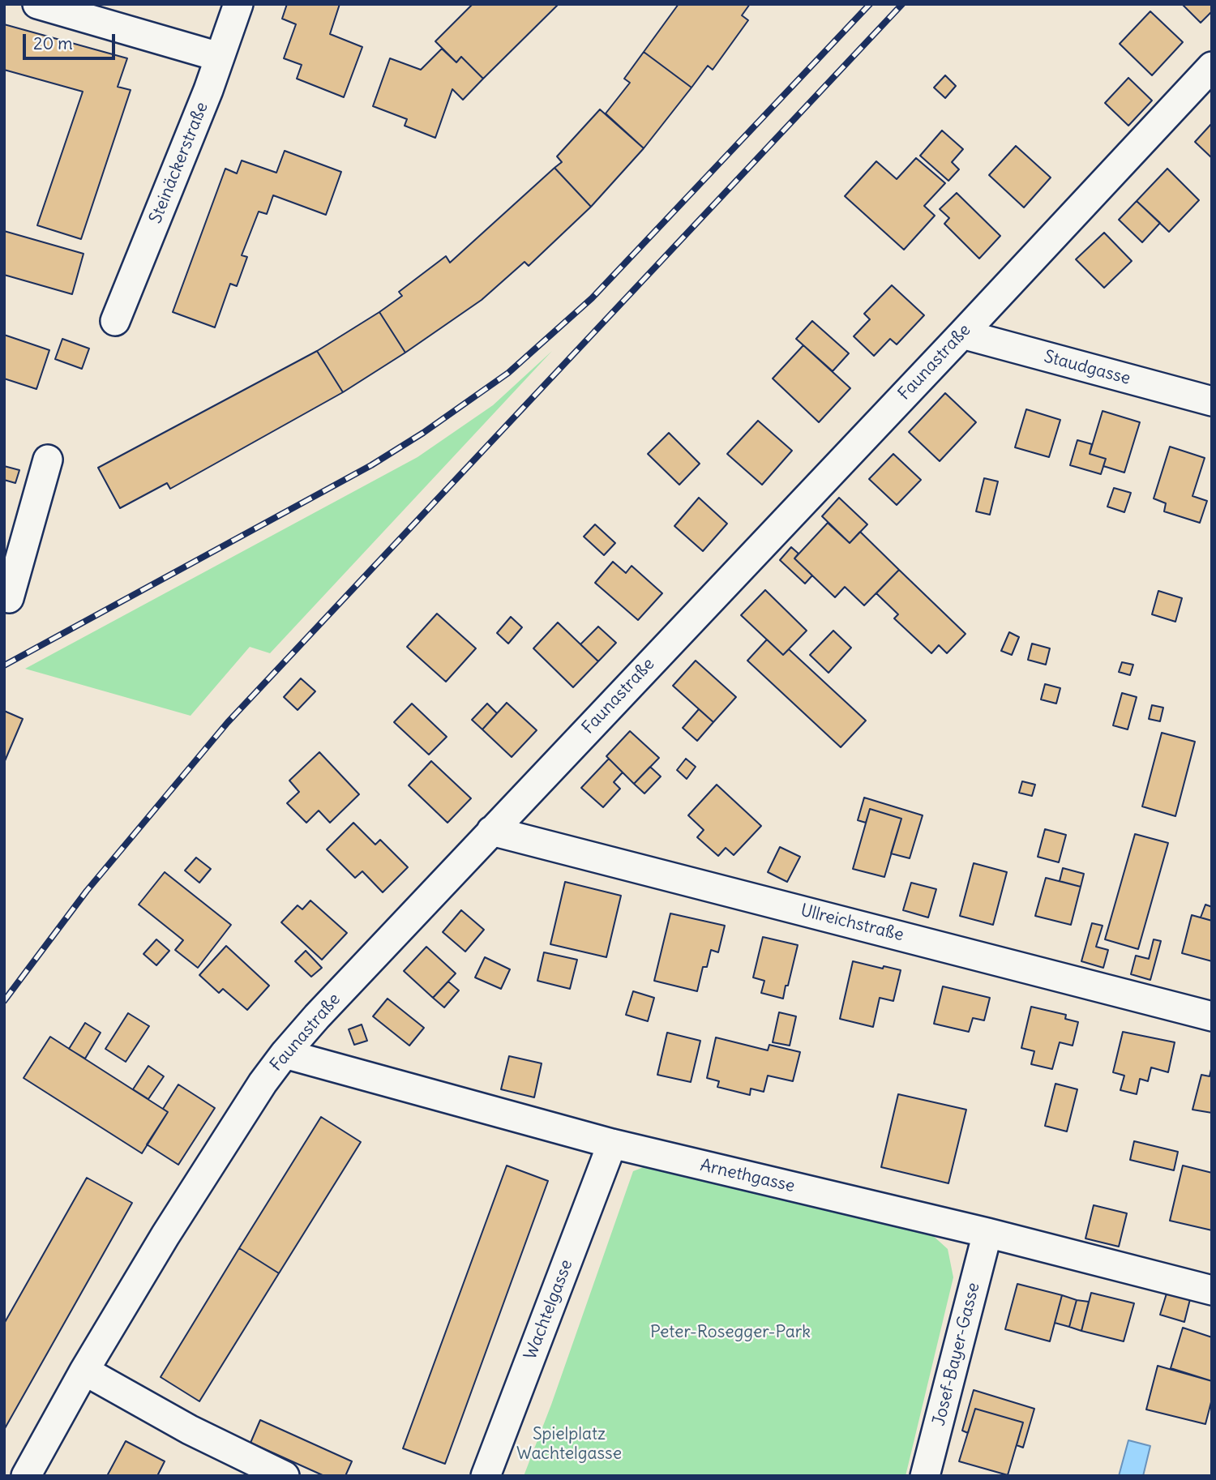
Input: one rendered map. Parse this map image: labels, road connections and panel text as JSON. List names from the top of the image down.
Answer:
{
  "streets": {
    "street": [
      "Steinäckerstraße",
      "Faunastraße",
      "Staudgasse",
      "Ullreichstraße",
      "Arnethgasse",
      "Wachtelgasse",
      "Josef-Bayer-Gasse"
    ]
  },
  "crossings": [
    ["Faunastraße", "Staudgasse"],
    ["Faunastraße", "Ullreichstraße"],
    ["Faunastraße", "Arnethgasse"],
    ["Arnethgasse", "Wachtelgasse"],
    ["Arnethgasse", "Josef-Bayer-Gasse"]
  ],
  "parks": ["Peter-Rosegger-Park", "Spielplatz Wachtelgasse"],
  "scale_bar": "20 m"
}
